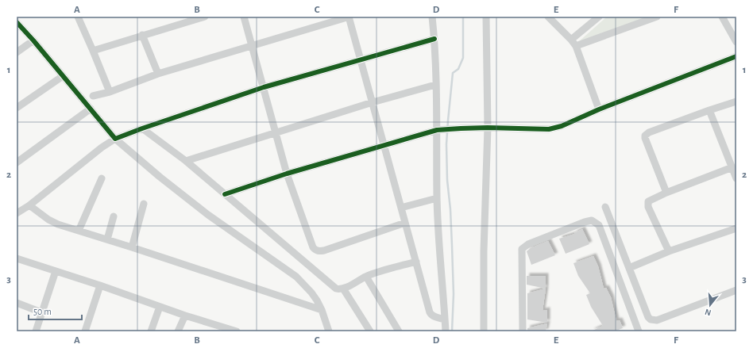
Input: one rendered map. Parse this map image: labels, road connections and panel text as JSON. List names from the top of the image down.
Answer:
{
  "scale_bar": "50 m",
  "north": "bottom",
  "grid": {
    "columns": [
      "A",
      "B",
      "C",
      "D",
      "E",
      "F"
    ],
    "rows": ["1", "2", "3"]
  }
}
